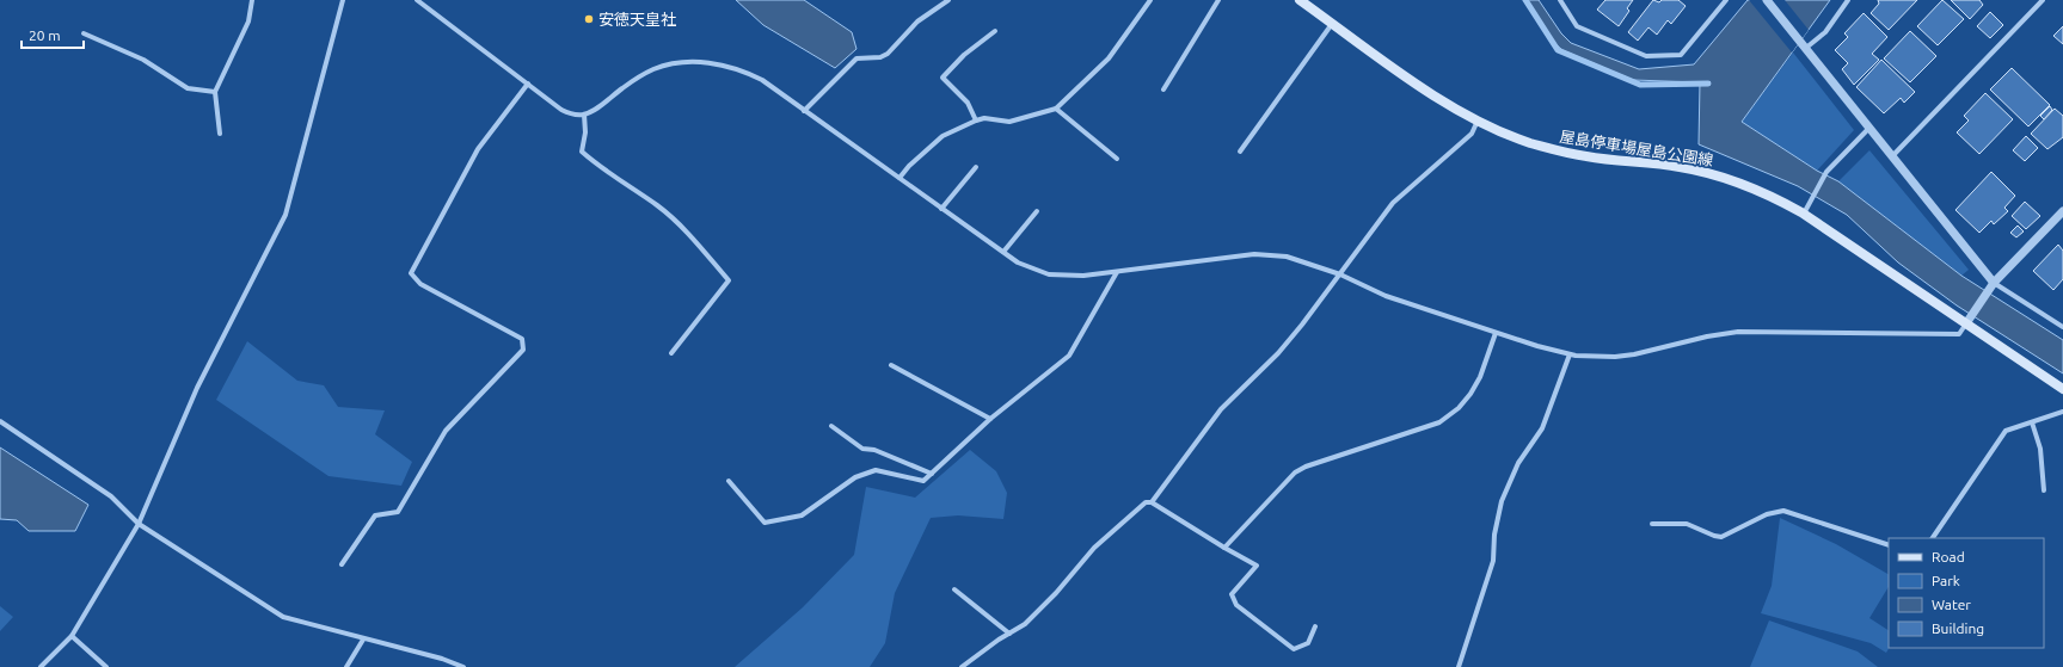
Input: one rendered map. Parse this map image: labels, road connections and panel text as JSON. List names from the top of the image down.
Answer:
{
  "streets": {
    "main road": ["屋島停車場屋島公園線"]
  },
  "places": ["安徳天皇社"],
  "legend": [
    "Road",
    "Park",
    "Water",
    "Building"
  ],
  "scale_bar": "20 m"
}
